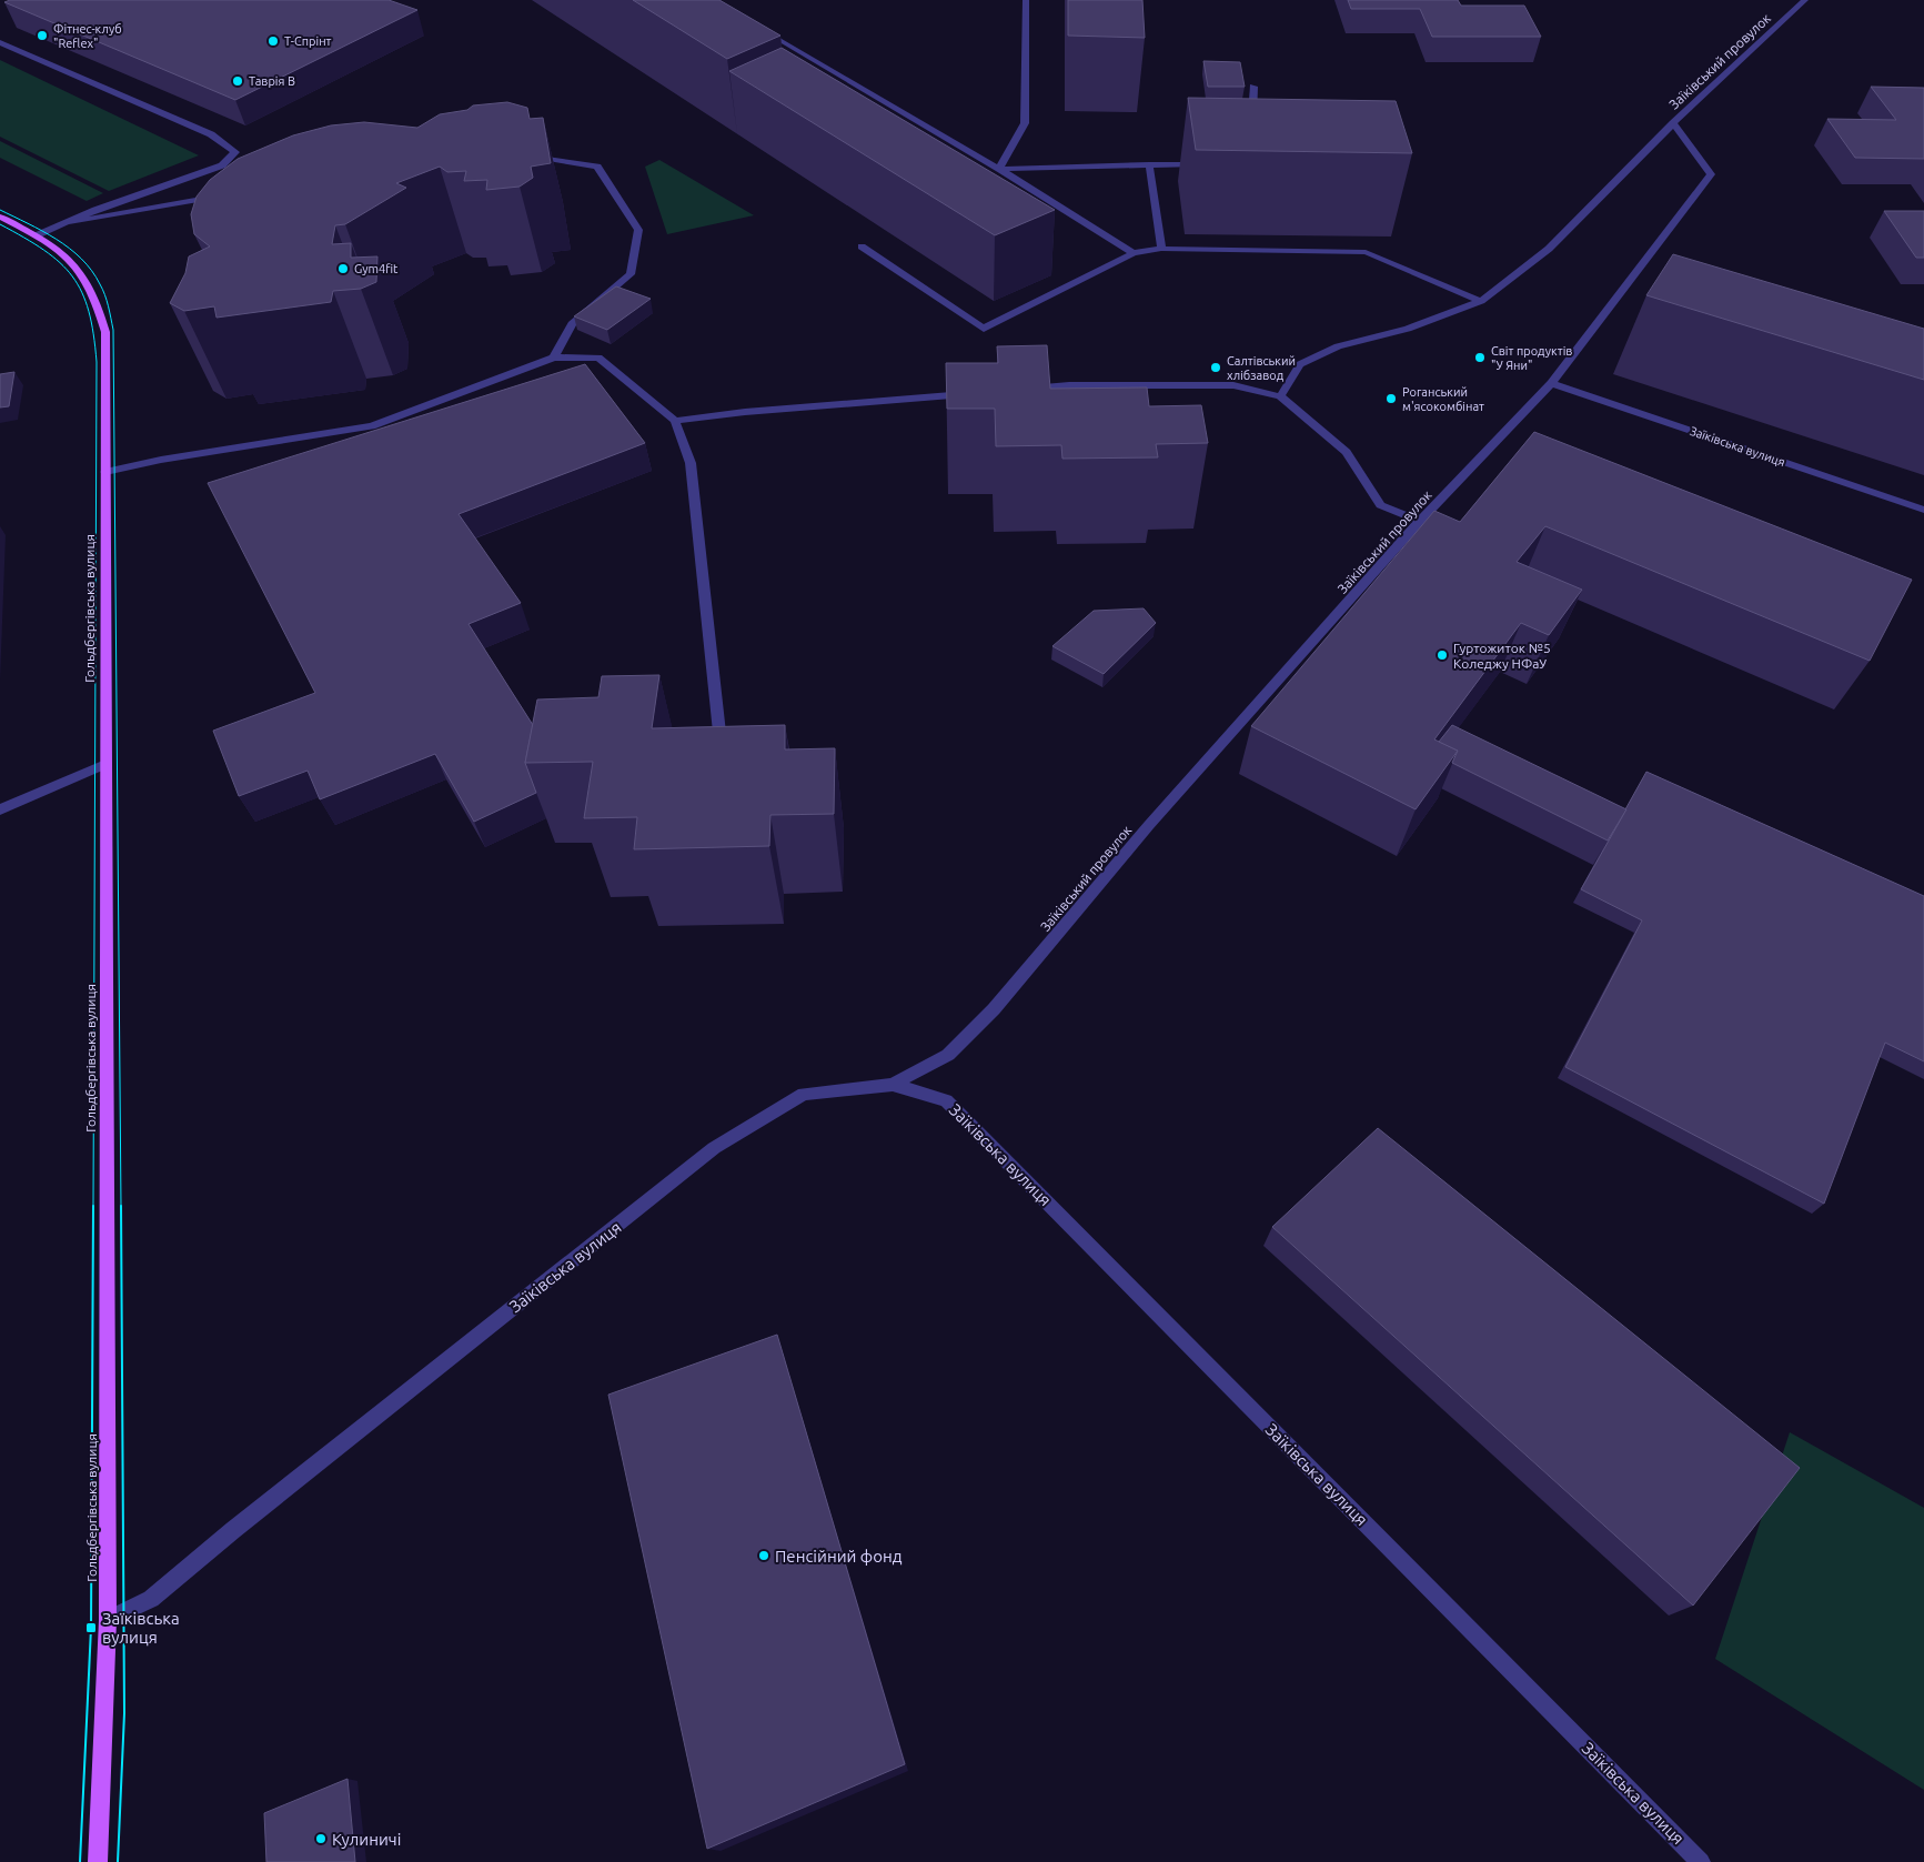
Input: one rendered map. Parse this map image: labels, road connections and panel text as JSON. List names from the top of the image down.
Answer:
{
  "streets": {
    "main road": ["Гольдбергівська вулиця"],
    "street": ["Заїківський провулок", "Заїківська вулиця"]
  },
  "crossings": [
    ["Заїківський провулок", "Заїківська вулиця"],
    ["Заїківська вулиця", "Гольдбергівська вулиця"]
  ],
  "places": {
    "other": [
      "Фітнес-клуб \"Reflex\"",
      "Т-Спрінт",
      "Таврія В",
      "Gym4fit",
      "Світ продуктів \"У Яни\"",
      "Салтівський хлібзавод",
      "Роганський м'ясокомбінат",
      "Гуртожиток №5 Коледжу НФаУ",
      "Пенсійний фонд",
      "Кулиничі"
    ],
    "transit": ["Заїківська вулиця"]
  }
}
